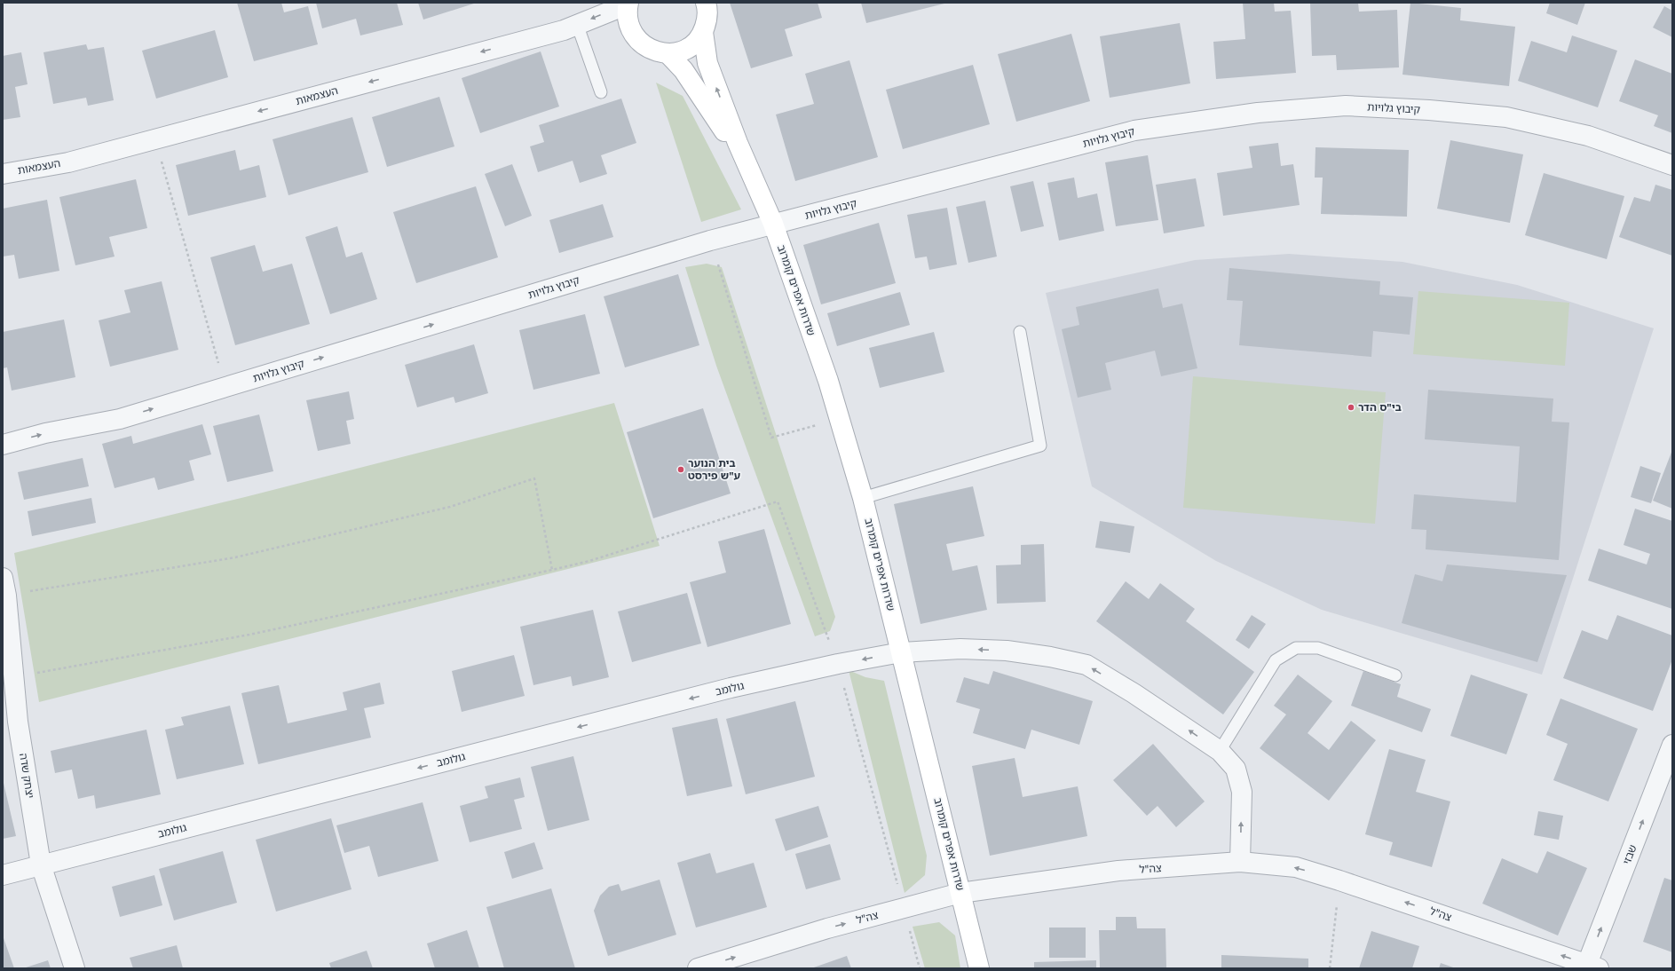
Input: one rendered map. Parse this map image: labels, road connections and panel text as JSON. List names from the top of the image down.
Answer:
{
  "streets": {
    "street": [
      "העצמאות",
      "קיבוץ גלויות",
      "שדרות אפרים קומרוב",
      "גולומב",
      "יצחק שדה",
      "שבזי",
      "צה\"ל"
    ]
  },
  "crossings": [
    ["קיבוץ גלויות", "שדרות אפרים קומרוב"],
    ["שדרות אפרים קומרוב", "גולומב"],
    ["שדרות אפרים קומרוב", "צה\"ל"],
    ["גולומב", "יצחק שדה"],
    ["גולומב", "צה\"ל"],
    ["שבזי", "צה\"ל"]
  ],
  "one_way": [
    "העצמאות",
    "קיבוץ גלויות",
    "גולומב",
    "שבזי"
  ],
  "places": ["בי\"ס הדר", "בית הנוער ע\"ש פירסט"]
}
